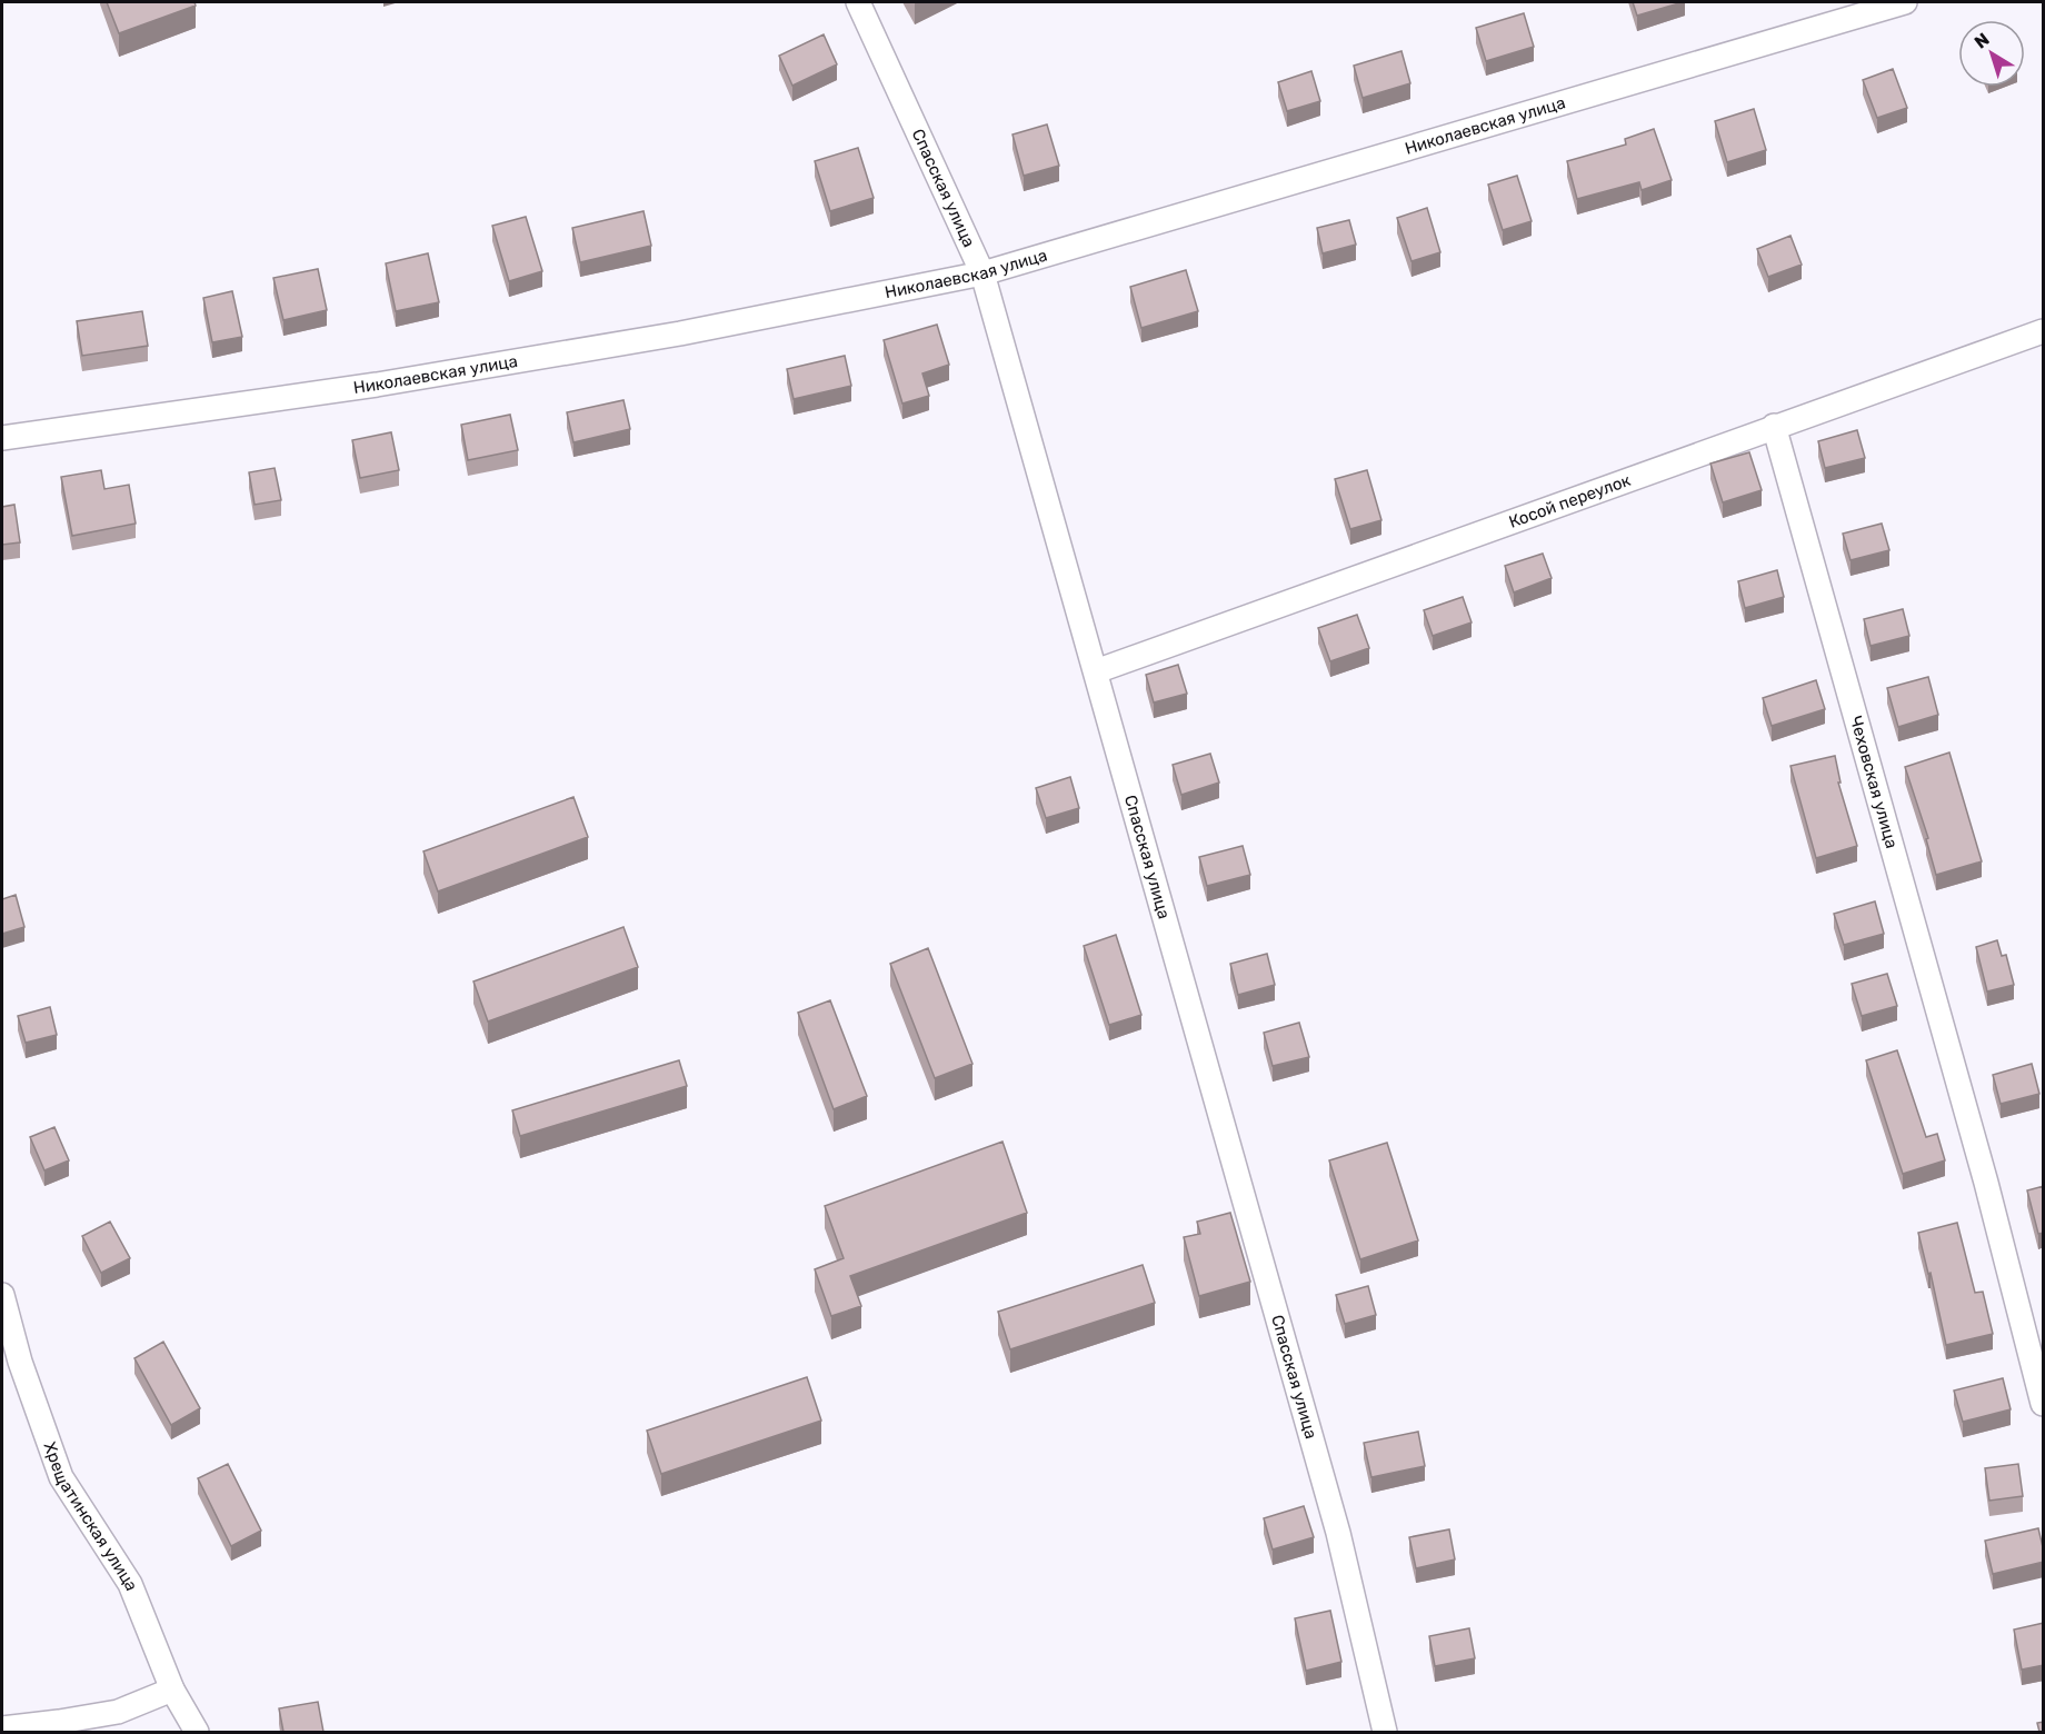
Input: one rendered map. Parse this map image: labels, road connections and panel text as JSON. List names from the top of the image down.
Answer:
{
  "streets": {
    "street": [
      "Николаевская улица",
      "Спасская улица",
      "Косой переулок",
      "Чеховская улица",
      "Хрещатинская улица"
    ]
  },
  "crossings": [
    ["Николаевская улица", "Спасская улица"],
    ["Спасская улица", "Косой переулок"],
    ["Косой переулок", "Чеховская улица"]
  ],
  "north": "top left"
}
